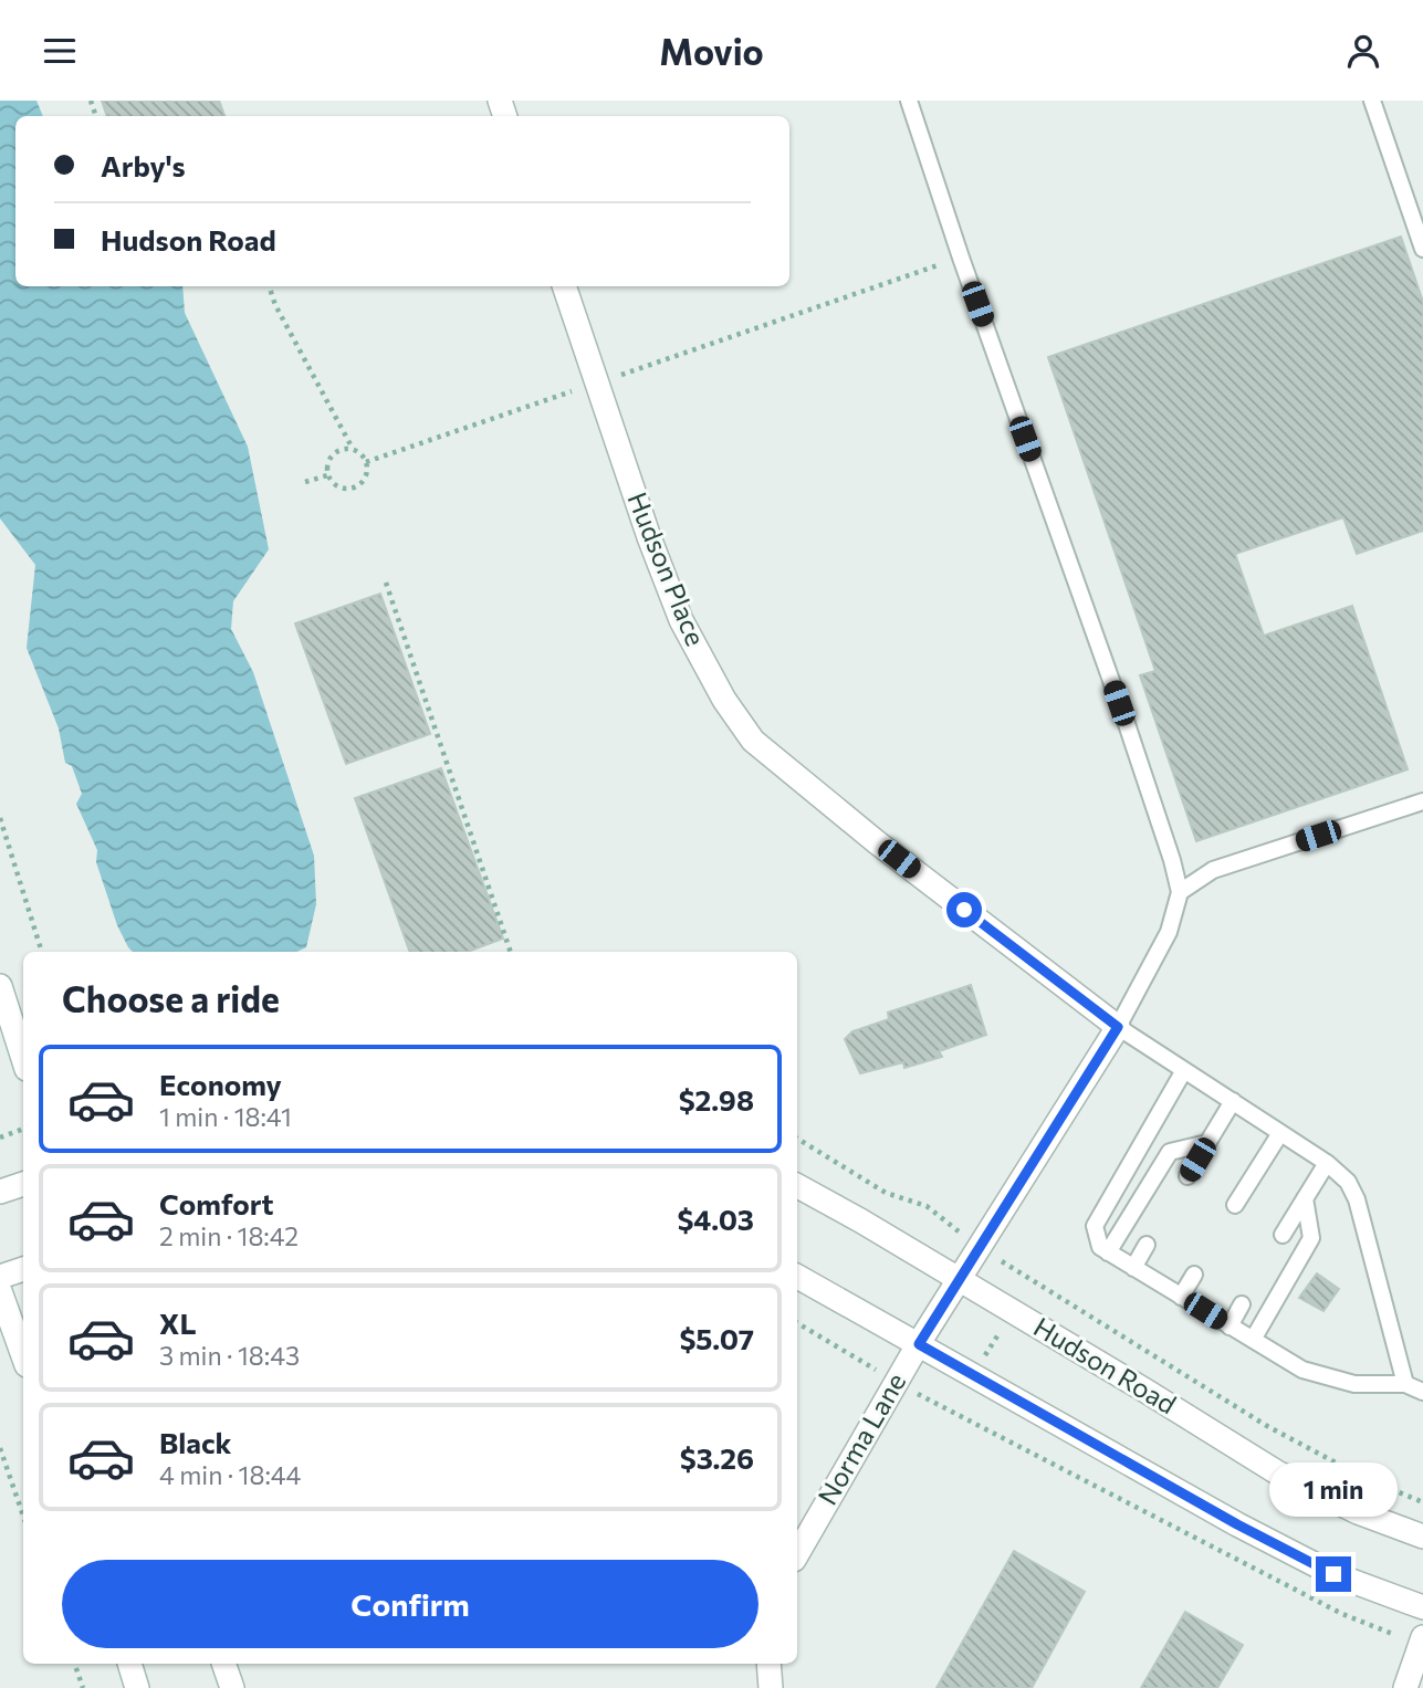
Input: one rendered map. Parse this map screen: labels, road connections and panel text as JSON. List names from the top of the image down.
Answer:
{
  "streets": {
    "street": ["Hudson Place", "Hudson Road", "Norma Lane"]
  },
  "crossings": [
    ["Hudson Road", "Norma Lane"]
  ],
  "page": {
    "header": "Movio",
    "banner": ["Arby's", "Hudson Road"],
    "heading": "Choose a ride",
    "list": [
      {
        "name": "Economy",
        "note": "1 min · 18:41",
        "value": "$2.98"
      },
      {
        "name": "Comfort",
        "note": "2 min · 18:42",
        "value": "$4.03"
      },
      {
        "name": "XL",
        "note": "3 min · 18:43",
        "value": "$5.07"
      },
      {
        "name": "Black",
        "note": "4 min · 18:44",
        "value": "$3.26"
      }
    ],
    "bubble": "1 min",
    "buttons": "Confirm"
  }
}
